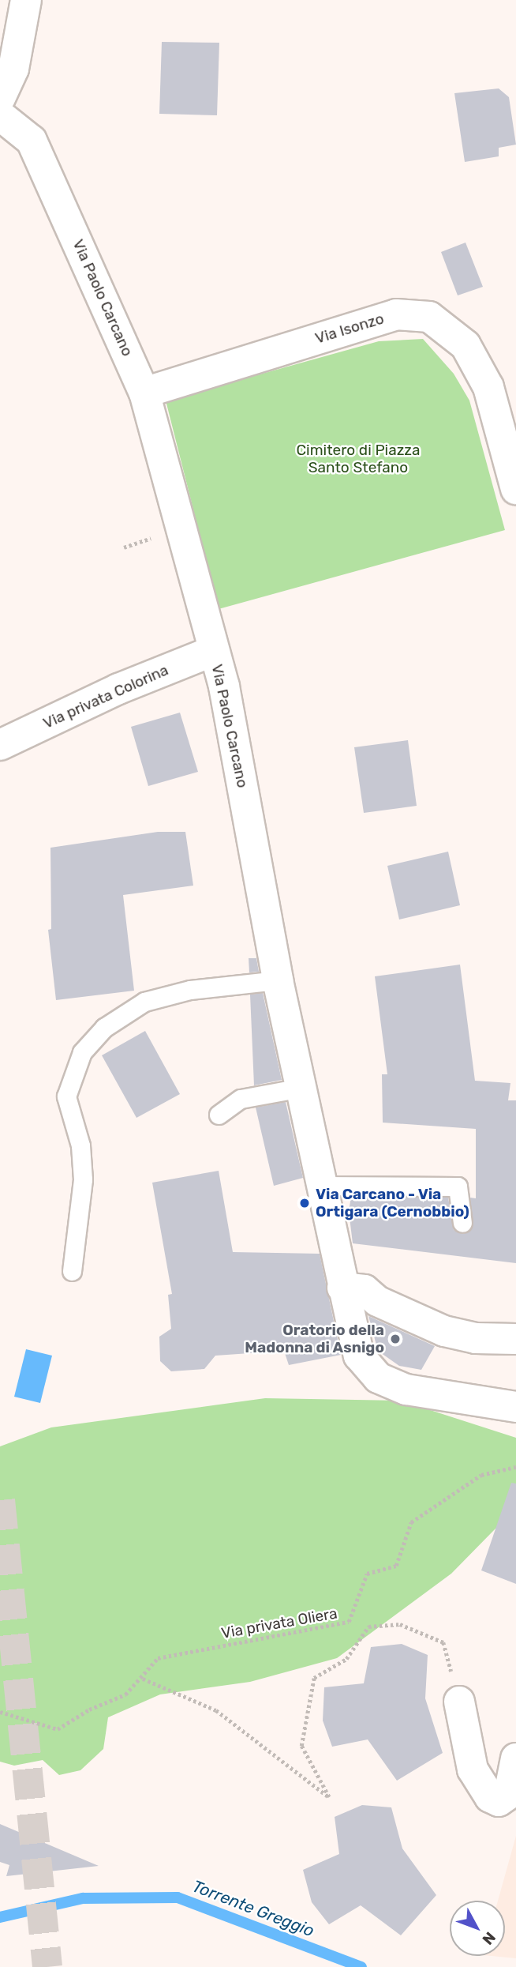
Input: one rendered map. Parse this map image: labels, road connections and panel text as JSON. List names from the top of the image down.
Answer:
{
  "streets": {
    "street": ["Via Paolo Carcano", "Via Isonzo", "Via privata Colorina"],
    "path": ["Via privata Oliera"]
  },
  "crossings": [
    ["Via Paolo Carcano", "Via Isonzo"],
    ["Via Paolo Carcano", "Via privata Colorina"]
  ],
  "water": ["Torrente Greggio"],
  "parks": ["Cimitero di Piazza Santo Stefano"],
  "places": ["Via Carcano - Via Ortigara (Cernobbio)", "Oratorio della Madonna di Asnigo"],
  "north": "bottom right"
}
